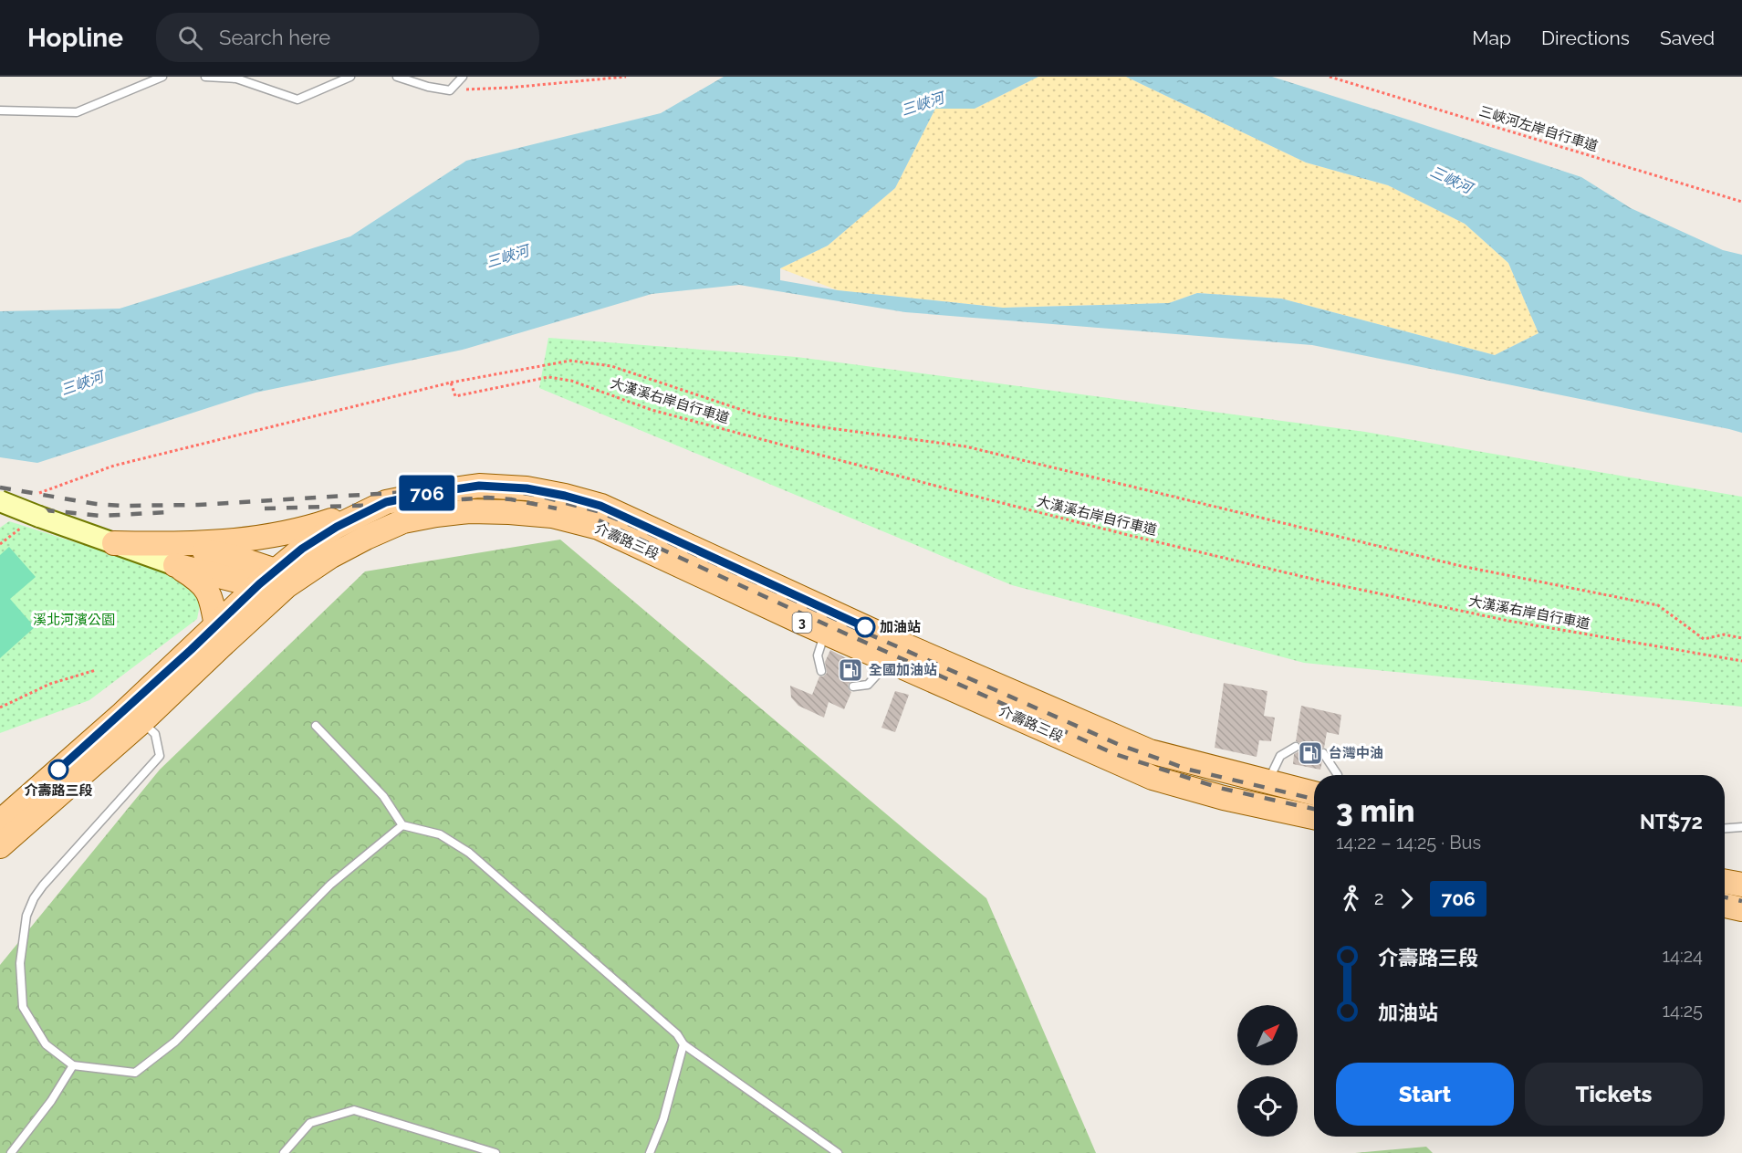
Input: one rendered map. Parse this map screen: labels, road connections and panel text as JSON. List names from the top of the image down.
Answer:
{
  "streets": {
    "main road": ["介壽路三段", "3"],
    "path": ["三峽河左岸自行車道", "大漢溪右岸自行車道"]
  },
  "water": ["三峽河"],
  "parks": ["溪北河濱公園"],
  "places": {
    "other": ["加油站", "介壽路三段"],
    "fuel station": ["全國加油站", "台灣中油"]
  },
  "lines": ["bus line 706"],
  "north": "top right",
  "page": {
    "header": "Hopline",
    "search": "Search here",
    "nav": ["Map", "Directions", "Saved"],
    "on_map": "706",
    "heading": ["3 min", "14:22 – 14:25 · Bus", "NT$72"],
    "legs": ["2", "706"],
    "list": [
      {
        "name": "介壽路三段",
        "value": "14:24"
      },
      {
        "name": "加油站",
        "value": "14:25"
      }
    ],
    "buttons": ["Start", "Tickets"]
  }
}
